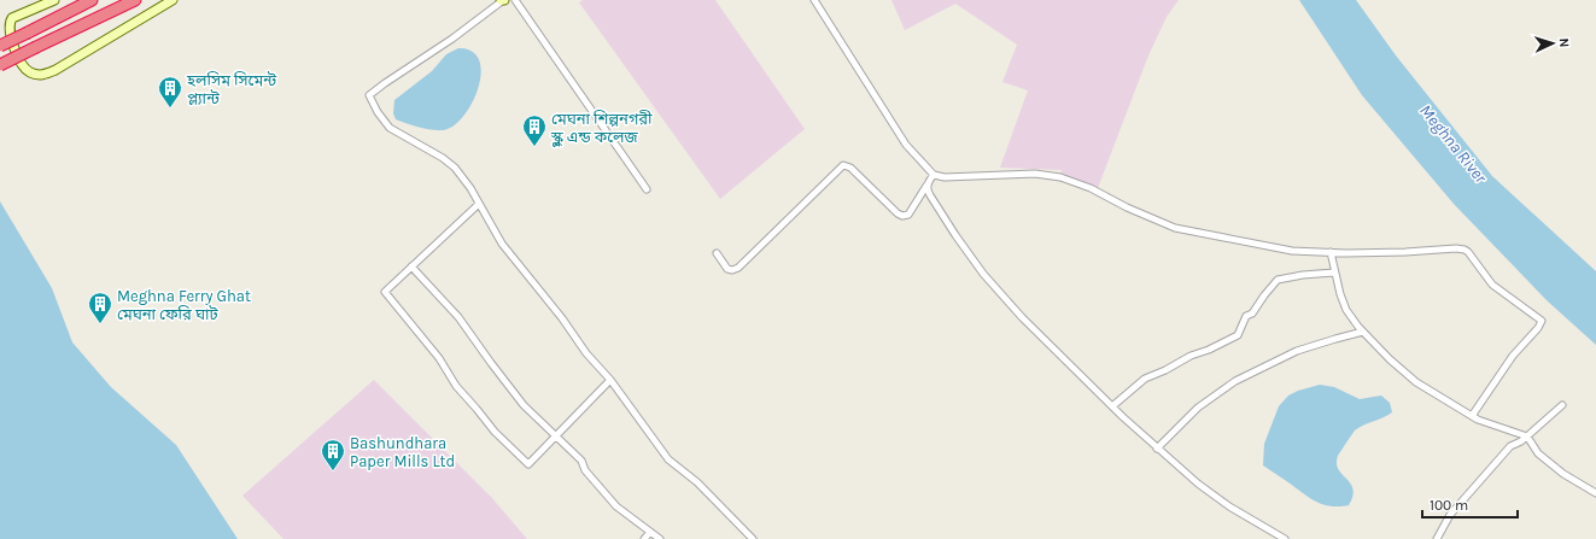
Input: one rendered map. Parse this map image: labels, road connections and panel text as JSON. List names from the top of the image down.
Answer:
{
  "water": ["Meghna River"],
  "places": {
    "building": [
      "হলসিম সিমেন্ট প্ল্যান্ট",
      "মেঘনা শিল্পনগরী স্কুল এন্ড কলেজ",
      "Meghna Ferry Ghat মেঘনা ফেরি ঘাট",
      "Bashundhara Paper Mills Ltd"
    ]
  },
  "scale_bar": "100 m",
  "north": "right"
}
